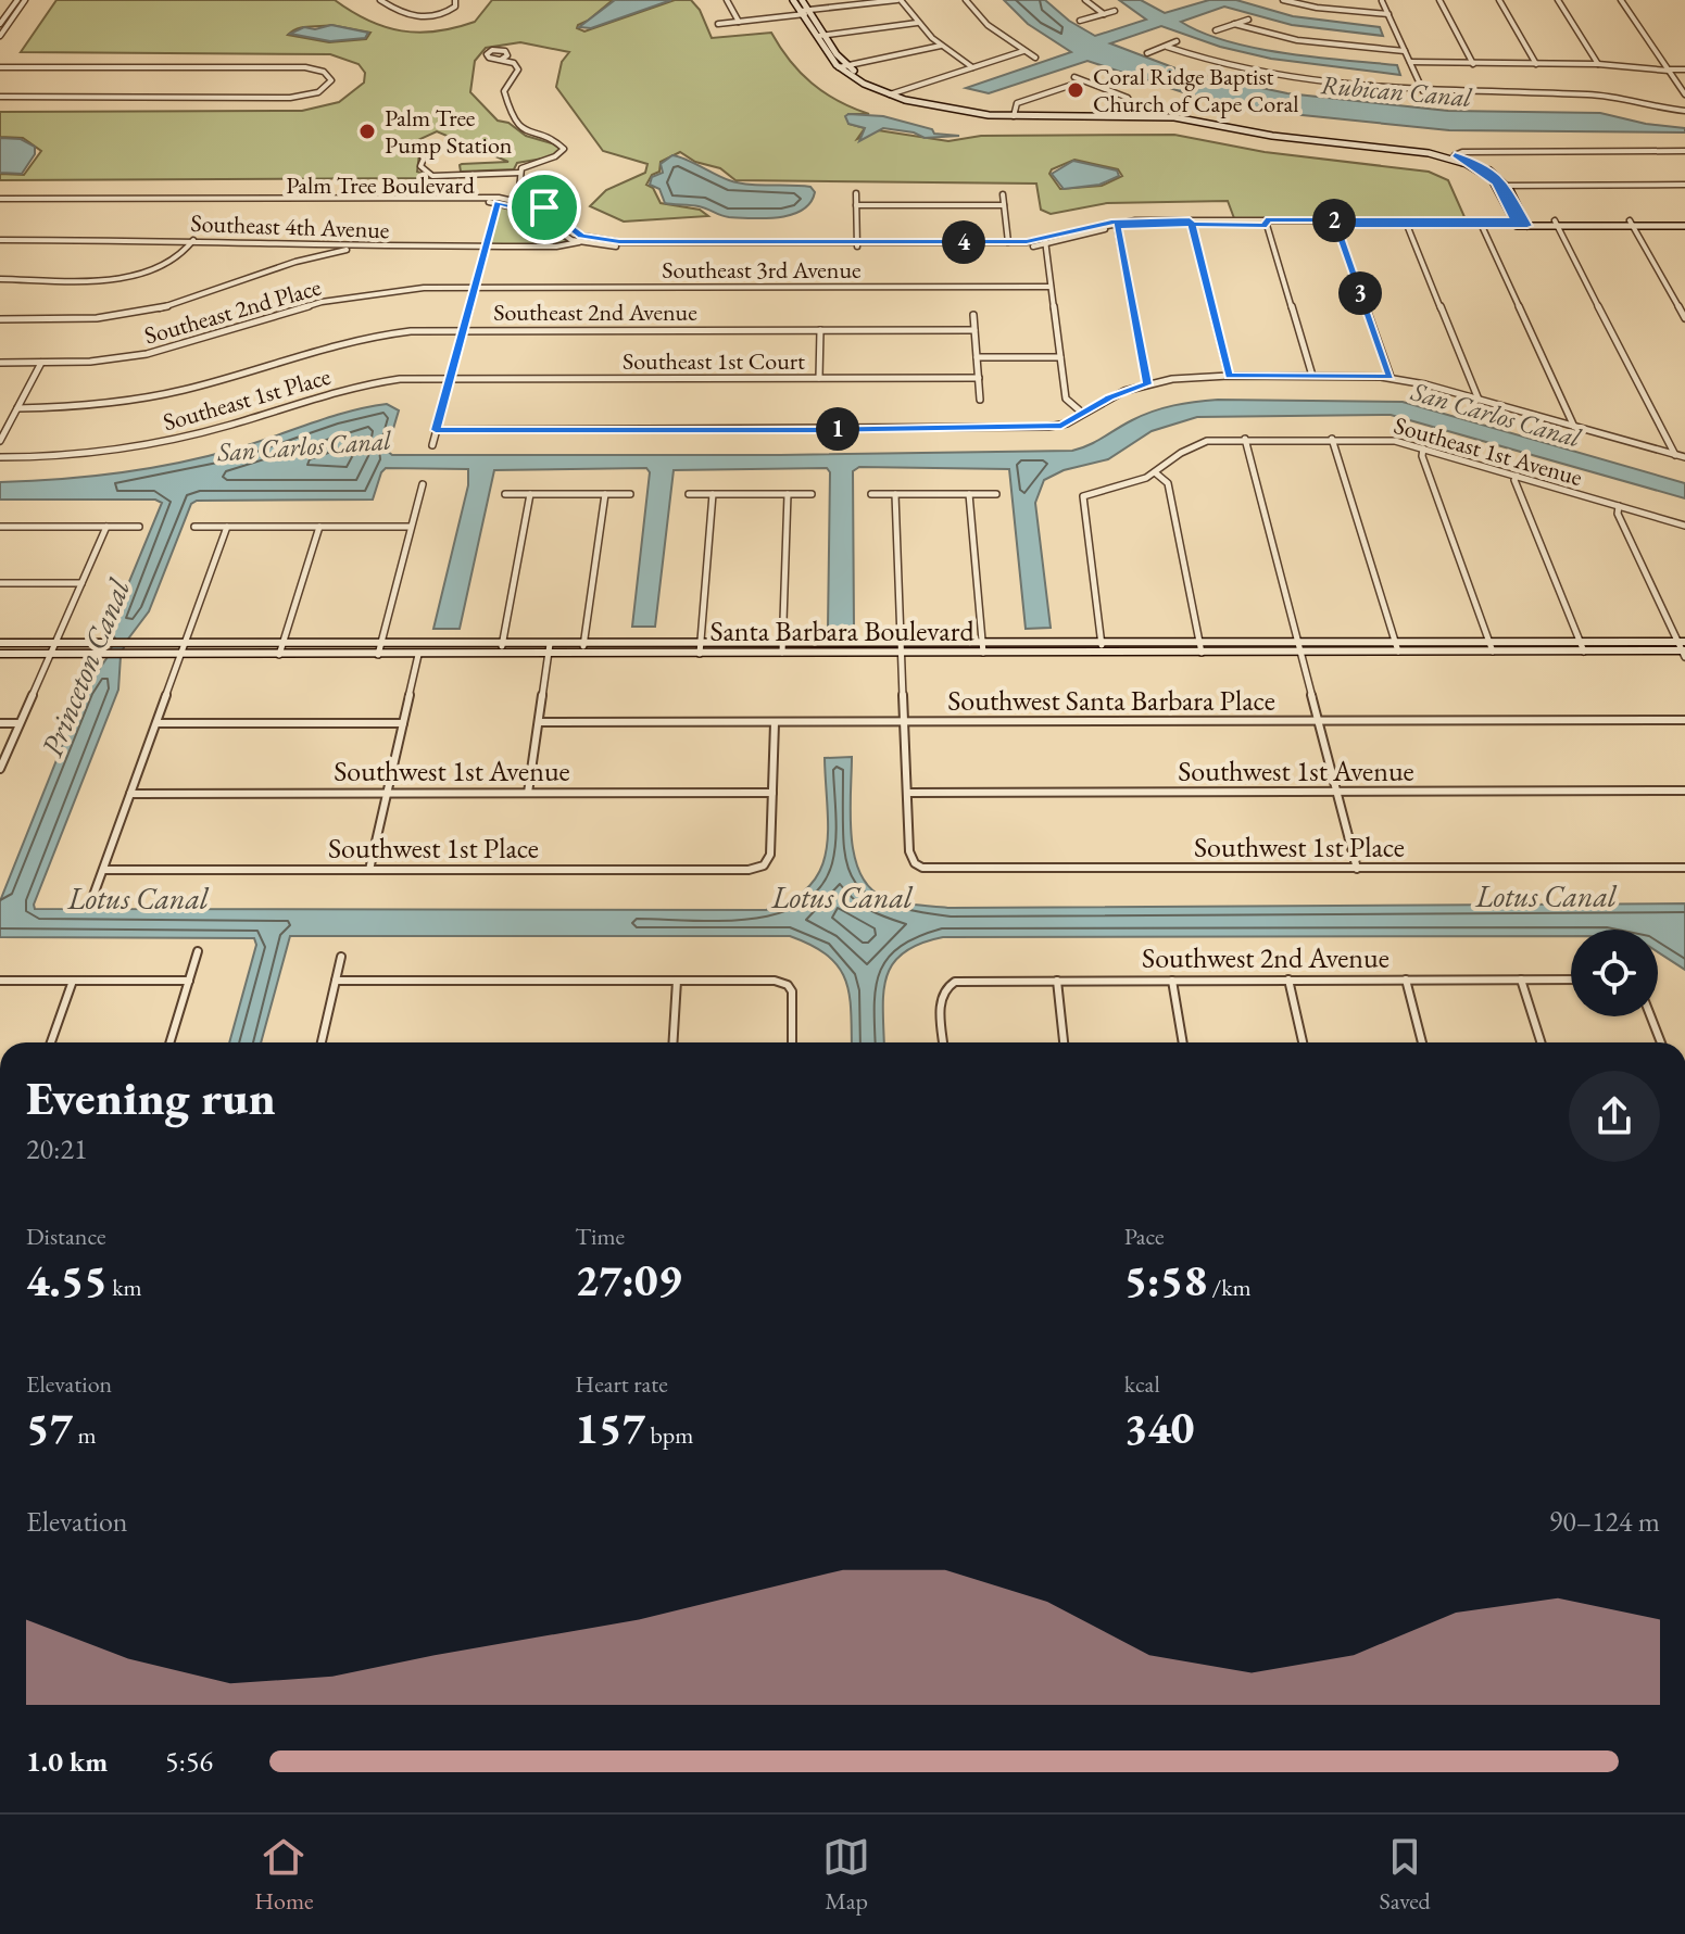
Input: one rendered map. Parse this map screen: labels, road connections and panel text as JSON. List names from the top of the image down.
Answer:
{
  "streets": {
    "main road": ["Palm Tree Boulevard", "Santa Barbara Boulevard"],
    "street": [
      "Southeast 4th Avenue",
      "Southeast 3rd Avenue",
      "Southeast 2nd Place",
      "Southeast 2nd Avenue",
      "Southeast 1st Court",
      "Southeast 1st Place",
      "Southeast 1st Avenue",
      "Southwest Santa Barbara Place",
      "Southwest 1st Avenue",
      "Southwest 1st Place",
      "Southwest 2nd Avenue"
    ]
  },
  "crossings": [
    ["Palm Tree Boulevard", "Southeast 4th Avenue"],
    ["Southeast 3rd Avenue", "Southeast 2nd Place"],
    ["Southeast 1st Court", "Southeast 1st Place"],
    ["Southeast 1st Avenue", "Santa Barbara Boulevard"],
    ["Southwest 1st Avenue", "Southwest 1st Place"]
  ],
  "water": [
    "Rubican Canal",
    "San Carlos Canal",
    "Princeton Canal",
    "Lotus Canal"
  ],
  "places": ["Coral Ridge Baptist Church of Cape Coral", "Palm Tree Pump Station"],
  "page": {
    "pins": [
      "2",
      "4",
      "3",
      "1"
    ],
    "heading": ["Evening run", "20:21"],
    "stats": [
      ["Distance", "4.55 km"],
      ["Time", "27:09"],
      ["Pace", "5:58 /km"],
      ["Elevation", "57 m"],
      ["Heart rate", "157 bpm"],
      ["kcal", "340"]
    ],
    "chart": ["Elevation", "90–124 m"],
    "list": [
      {
        "name": "1.0 km",
        "note": "5:56"
      }
    ],
    "tabs": ["Home", "Map", "Saved"]
  }
}
